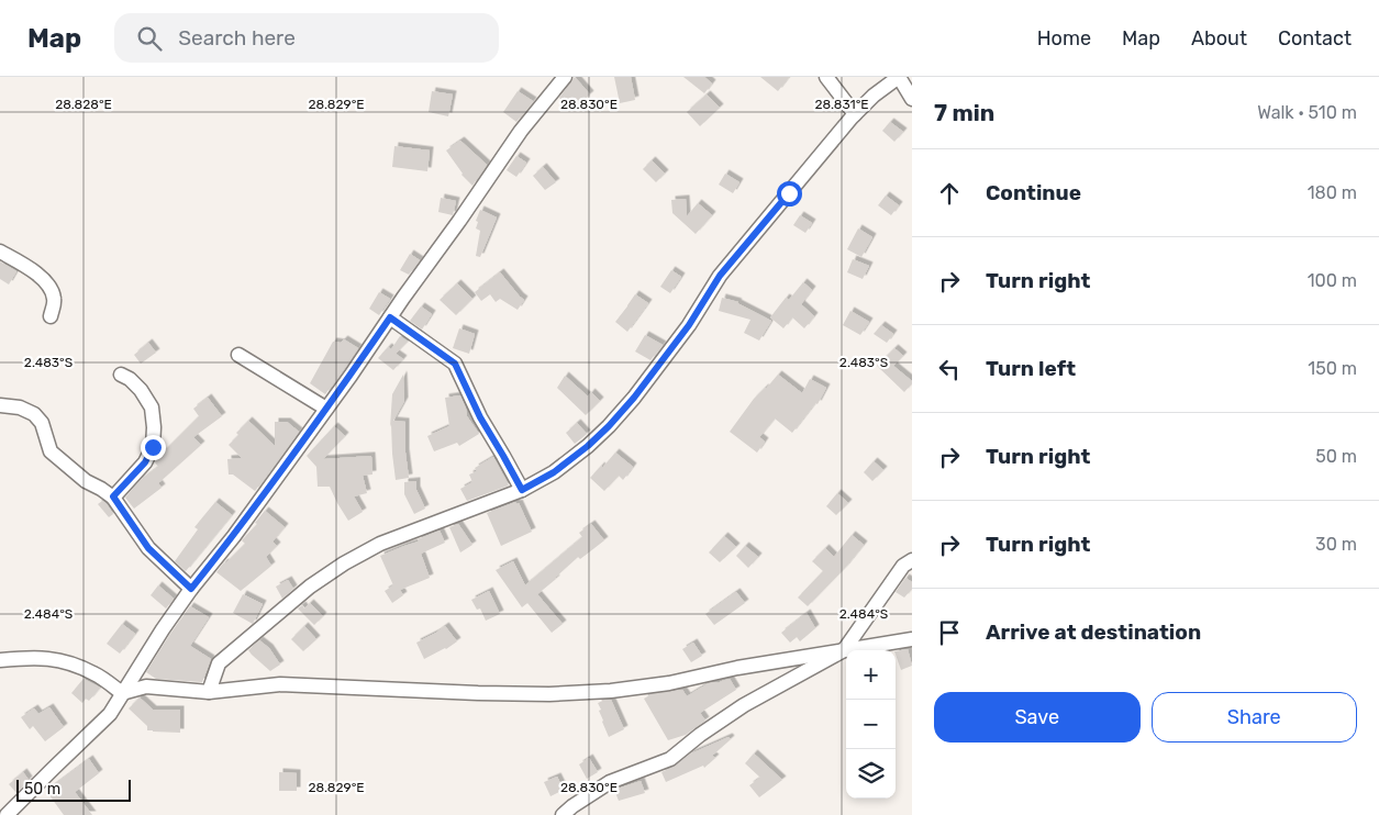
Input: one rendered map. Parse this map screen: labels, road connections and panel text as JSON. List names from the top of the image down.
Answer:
{
  "scale_bar": "50 m",
  "page": {
    "header": "Map",
    "search": "Search here",
    "nav": [
      "Home",
      "Map",
      "About",
      "Contact"
    ],
    "heading": ["7 min", "Walk · 510 m"],
    "list": [
      ["Continue", "180 m"],
      ["Turn right", "100 m"],
      ["Turn left", "150 m"],
      ["Turn right", "50 m"],
      ["Turn right", "30 m"],
      "Arrive at destination"
    ],
    "map_buttons": ["+", "−"],
    "buttons": ["Save", "Share"],
    "scale": "50 m"
  },
  "coordinates": [
    "28.828°E",
    "28.829°E",
    "28.830°E",
    "28.831°E",
    "2.483°S",
    "2.484°S"
  ]
}
